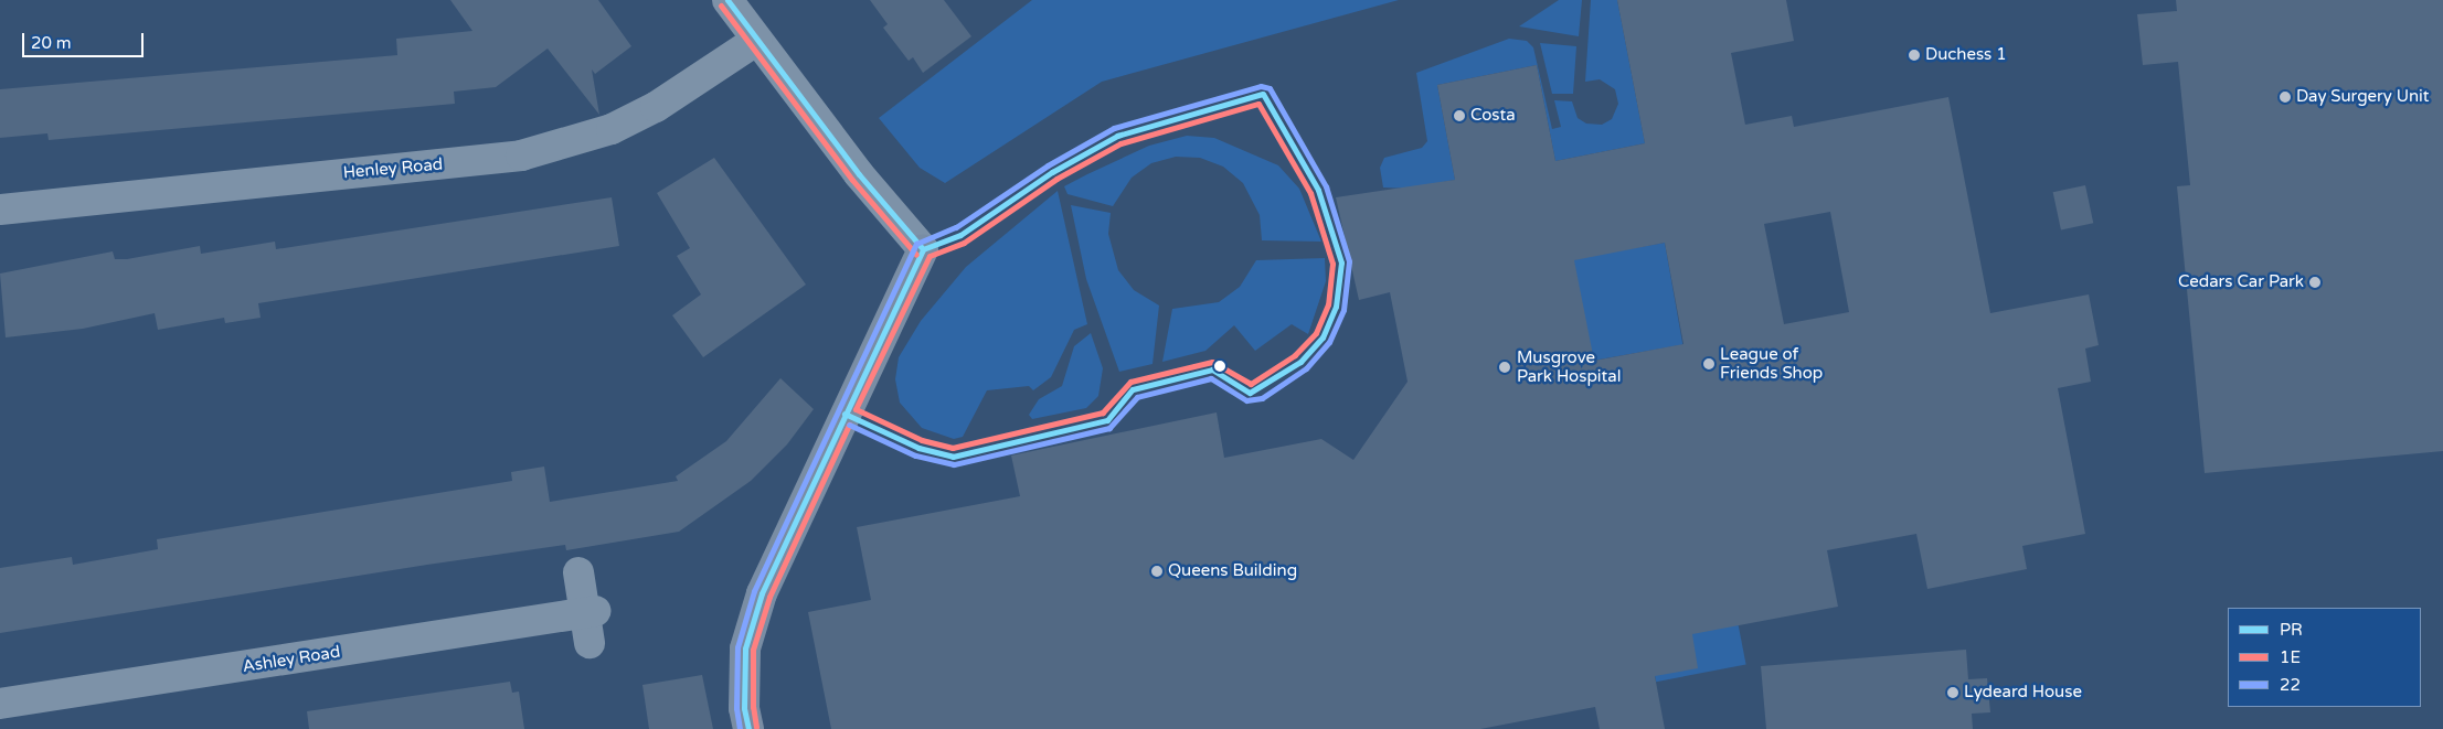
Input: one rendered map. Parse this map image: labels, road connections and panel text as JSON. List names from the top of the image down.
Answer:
{
  "streets": {
    "street": ["Henley Road", "Ashley Road"]
  },
  "places": [
    "Duchess 1",
    "Day Surgery Unit",
    "Costa",
    "Cedars Car Park",
    "League of Friends Shop",
    "Musgrove Park Hospital",
    "Queens Building",
    "Lydeard House"
  ],
  "lines": ["transit line PR", "transit line 1E", "transit line 22"],
  "legend": ["PR", "1E", "22"],
  "scale_bar": "20 m"
}
